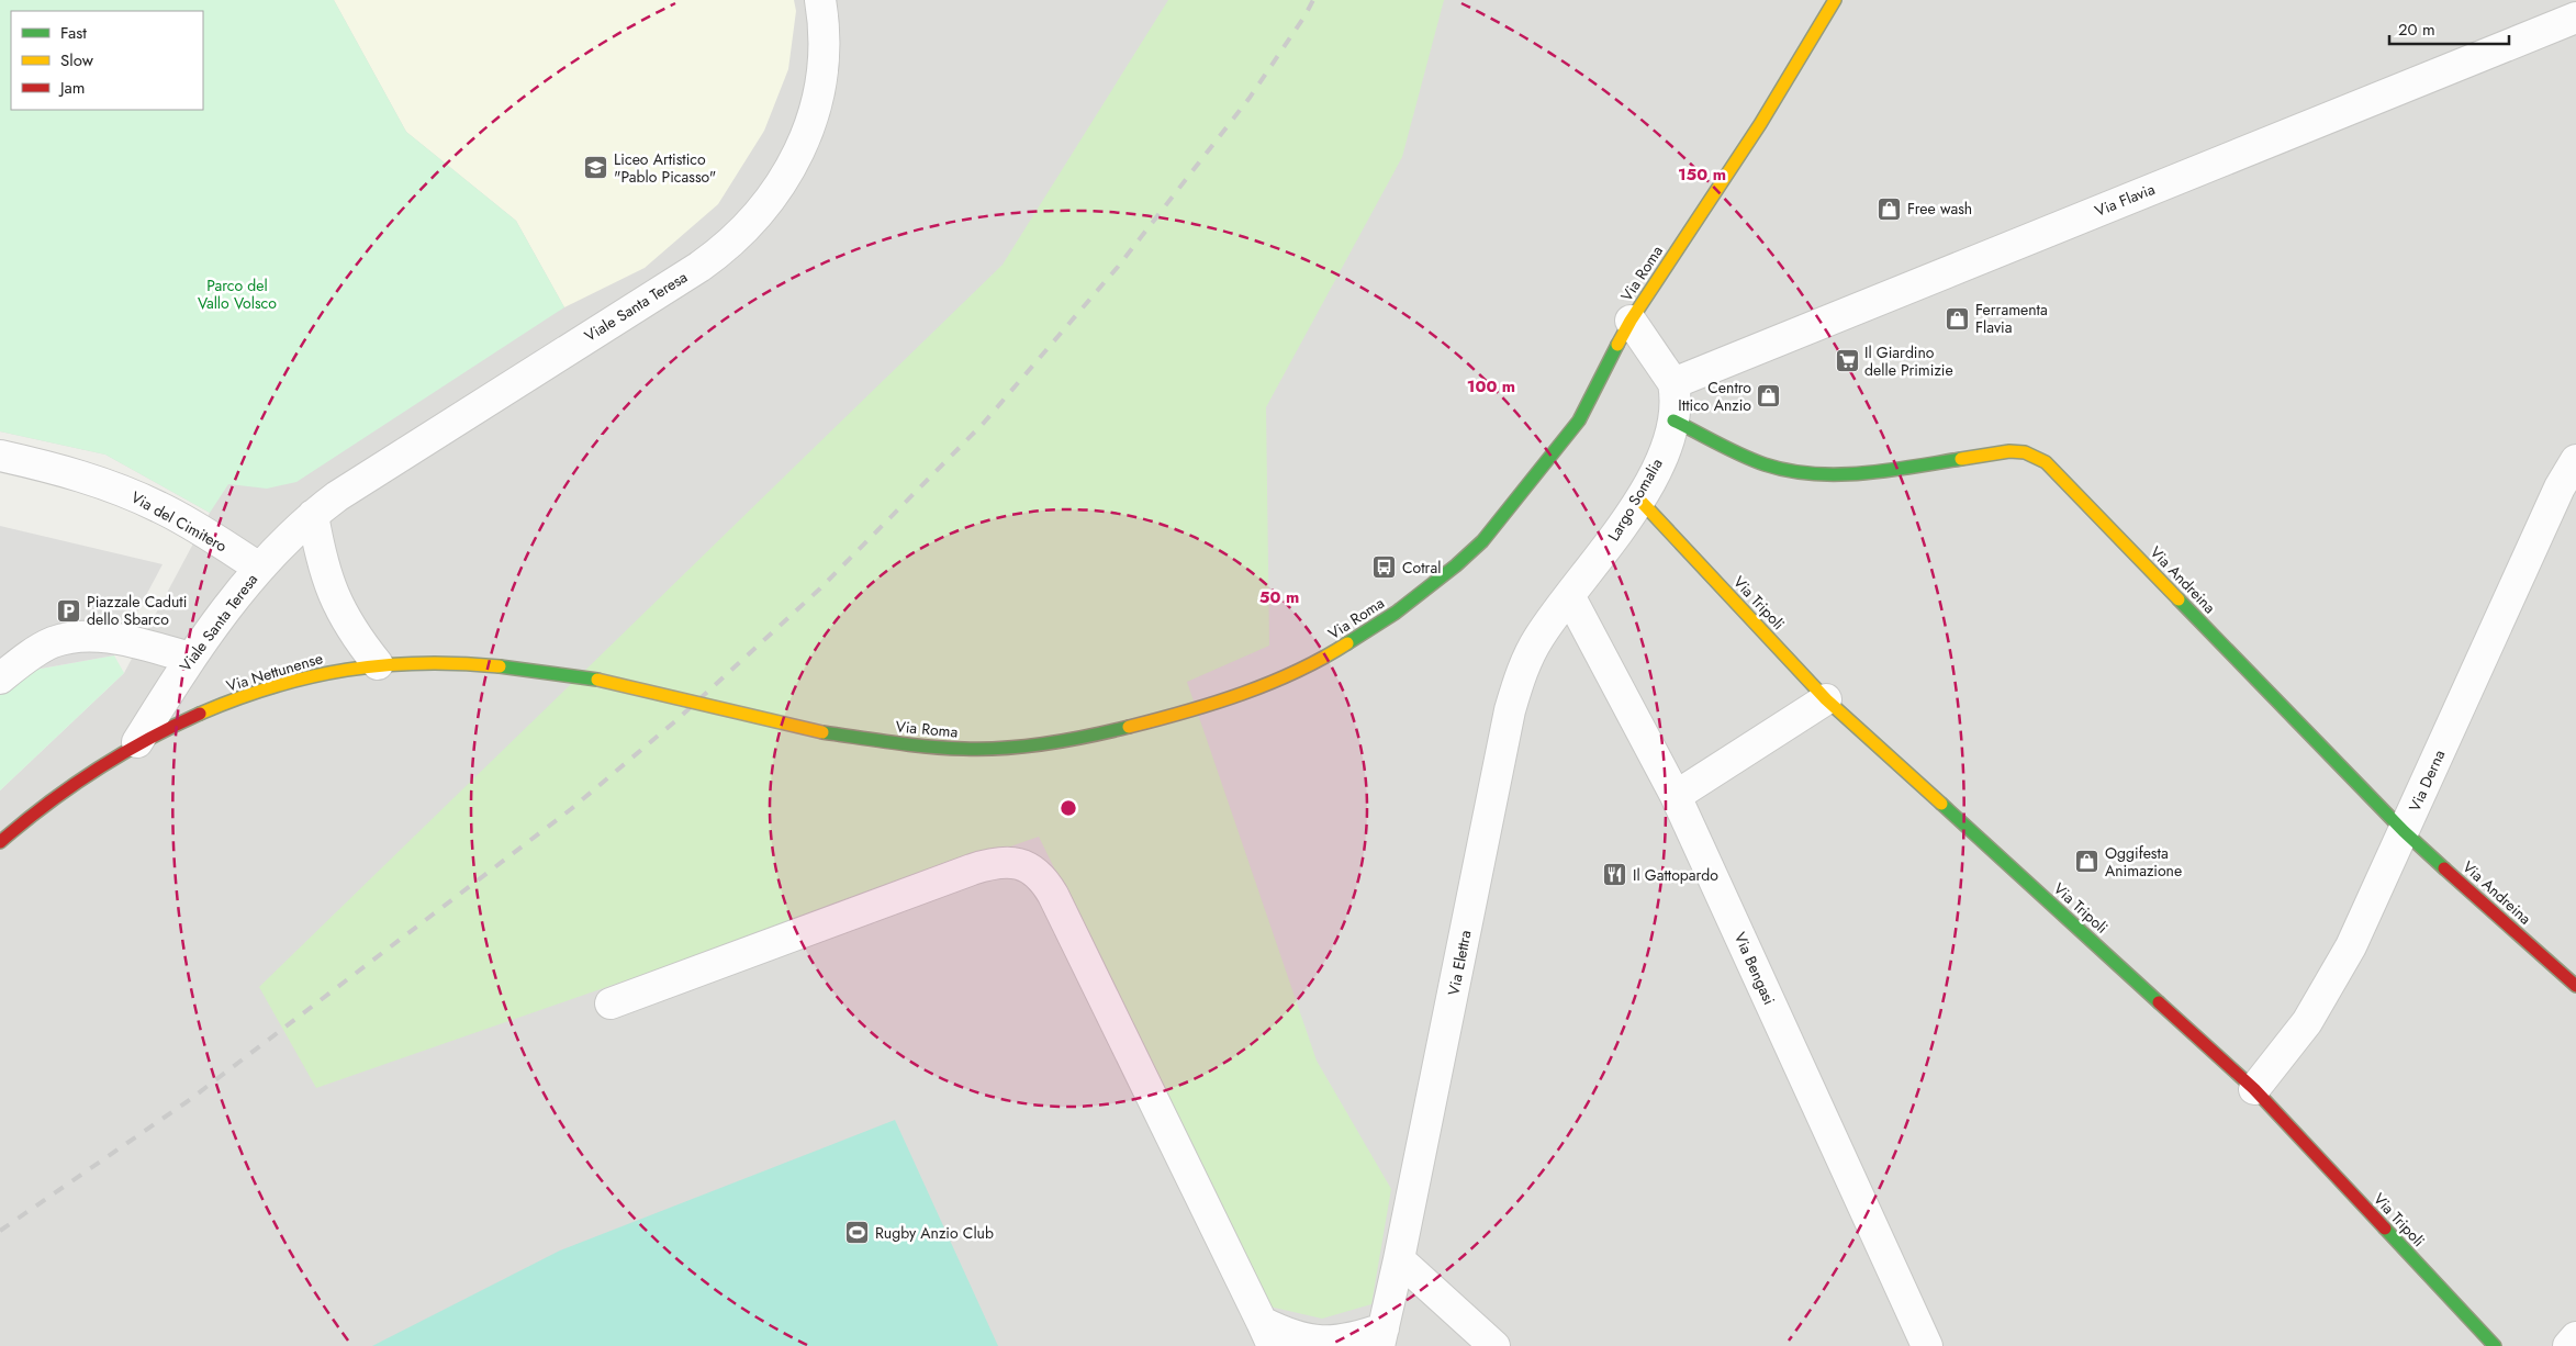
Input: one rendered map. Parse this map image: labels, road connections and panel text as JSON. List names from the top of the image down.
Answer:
{
  "streets": {
    "street": [
      "Via Flavia",
      "Via Roma",
      "Viale Santa Teresa",
      "Largo Somalia",
      "Via del Cimitero",
      "Via Andreina",
      "Via Tripoli",
      "Via Nettunense",
      "Via Derna",
      "Via Elettra",
      "Via Bengasi"
    ]
  },
  "crossings": [
    ["Via Flavia", "Largo Somalia"],
    ["Via Roma", "Via Nettunense"],
    ["Viale Santa Teresa", "Via del Cimitero"],
    ["Viale Santa Teresa", "Via Nettunense"],
    ["Largo Somalia", "Via Andreina"],
    ["Largo Somalia", "Via Tripoli"],
    ["Largo Somalia", "Via Elettra"],
    ["Largo Somalia", "Via Bengasi"],
    ["Via Andreina", "Via Derna"],
    ["Via Tripoli", "Via Derna"]
  ],
  "parks": ["Parco del Vallo Volsco"],
  "places": {
    "school or university": ["Liceo Artistico \"Pablo Picasso\""],
    "shop": [
      "Free wash",
      "Ferramenta Flavia",
      "Centro Ittico Anzio",
      "Oggifesta Animazione"
    ],
    "supermarket": ["Il Giardino delle Primizie"],
    "bus stop": ["Cotral"],
    "parking": ["Piazzale Caduti dello Sbarco"],
    "restaurant": ["Il Gattopardo"],
    "sports": ["Rugby Anzio Club"]
  },
  "legend": ["Fast", "Slow", "Jam"],
  "scale_bar": "20 m",
  "rings": ["150 m", "100 m", "50 m"]
}
